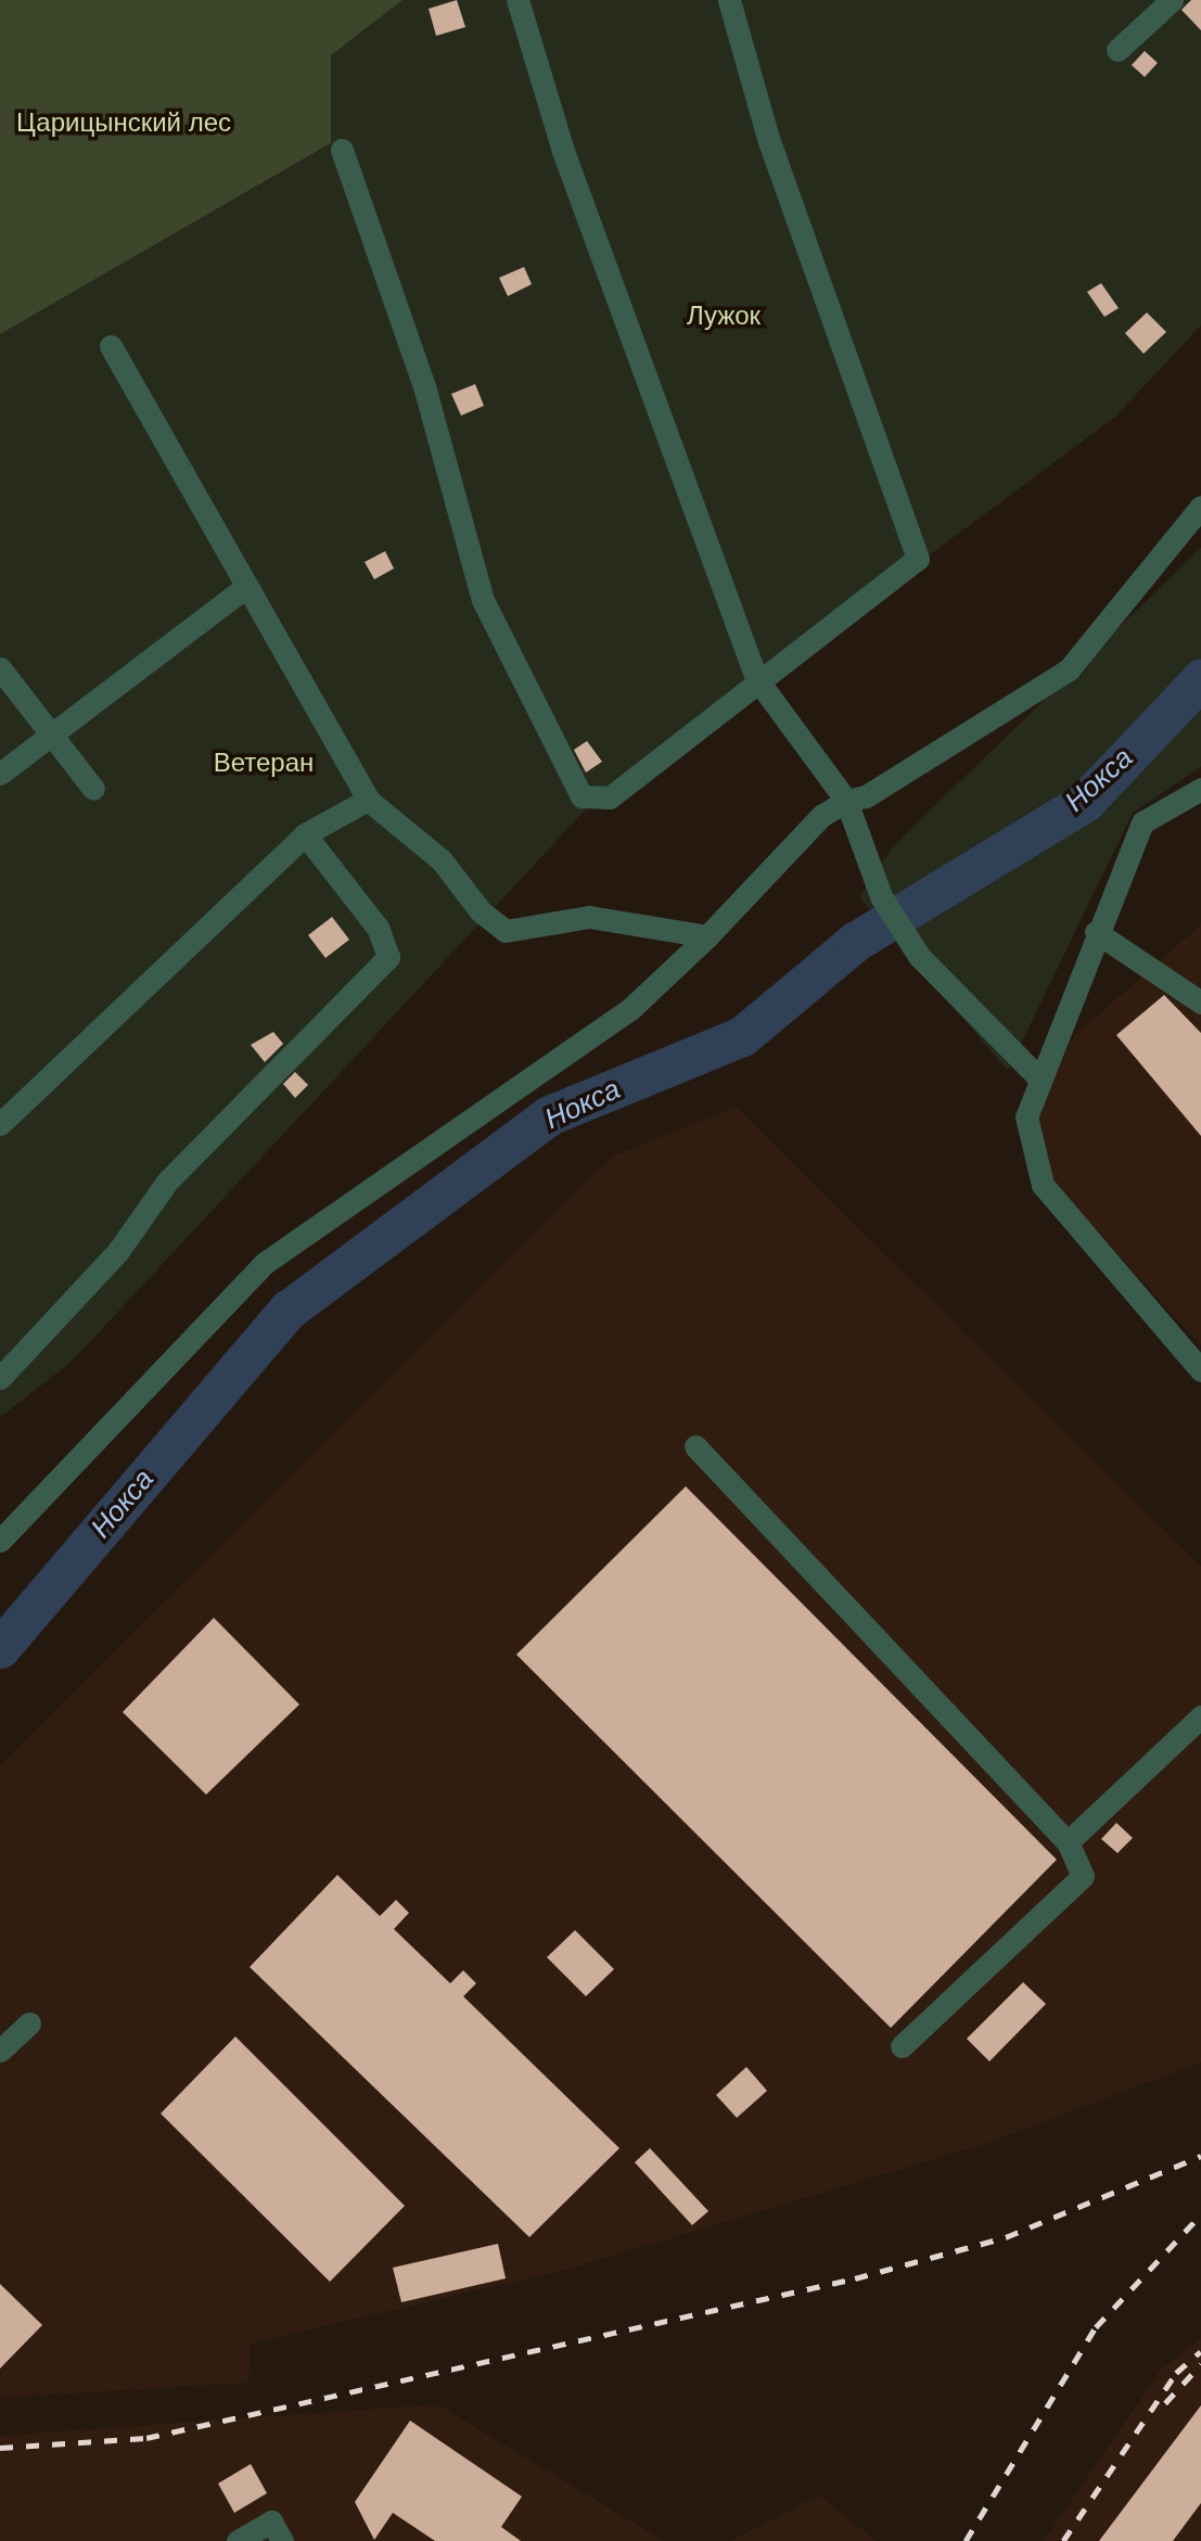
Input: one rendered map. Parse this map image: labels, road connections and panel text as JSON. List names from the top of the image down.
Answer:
{
  "water": ["Нокса"],
  "parks": ["Царицынский лес", "Лужок", "Ветеран"]
}
